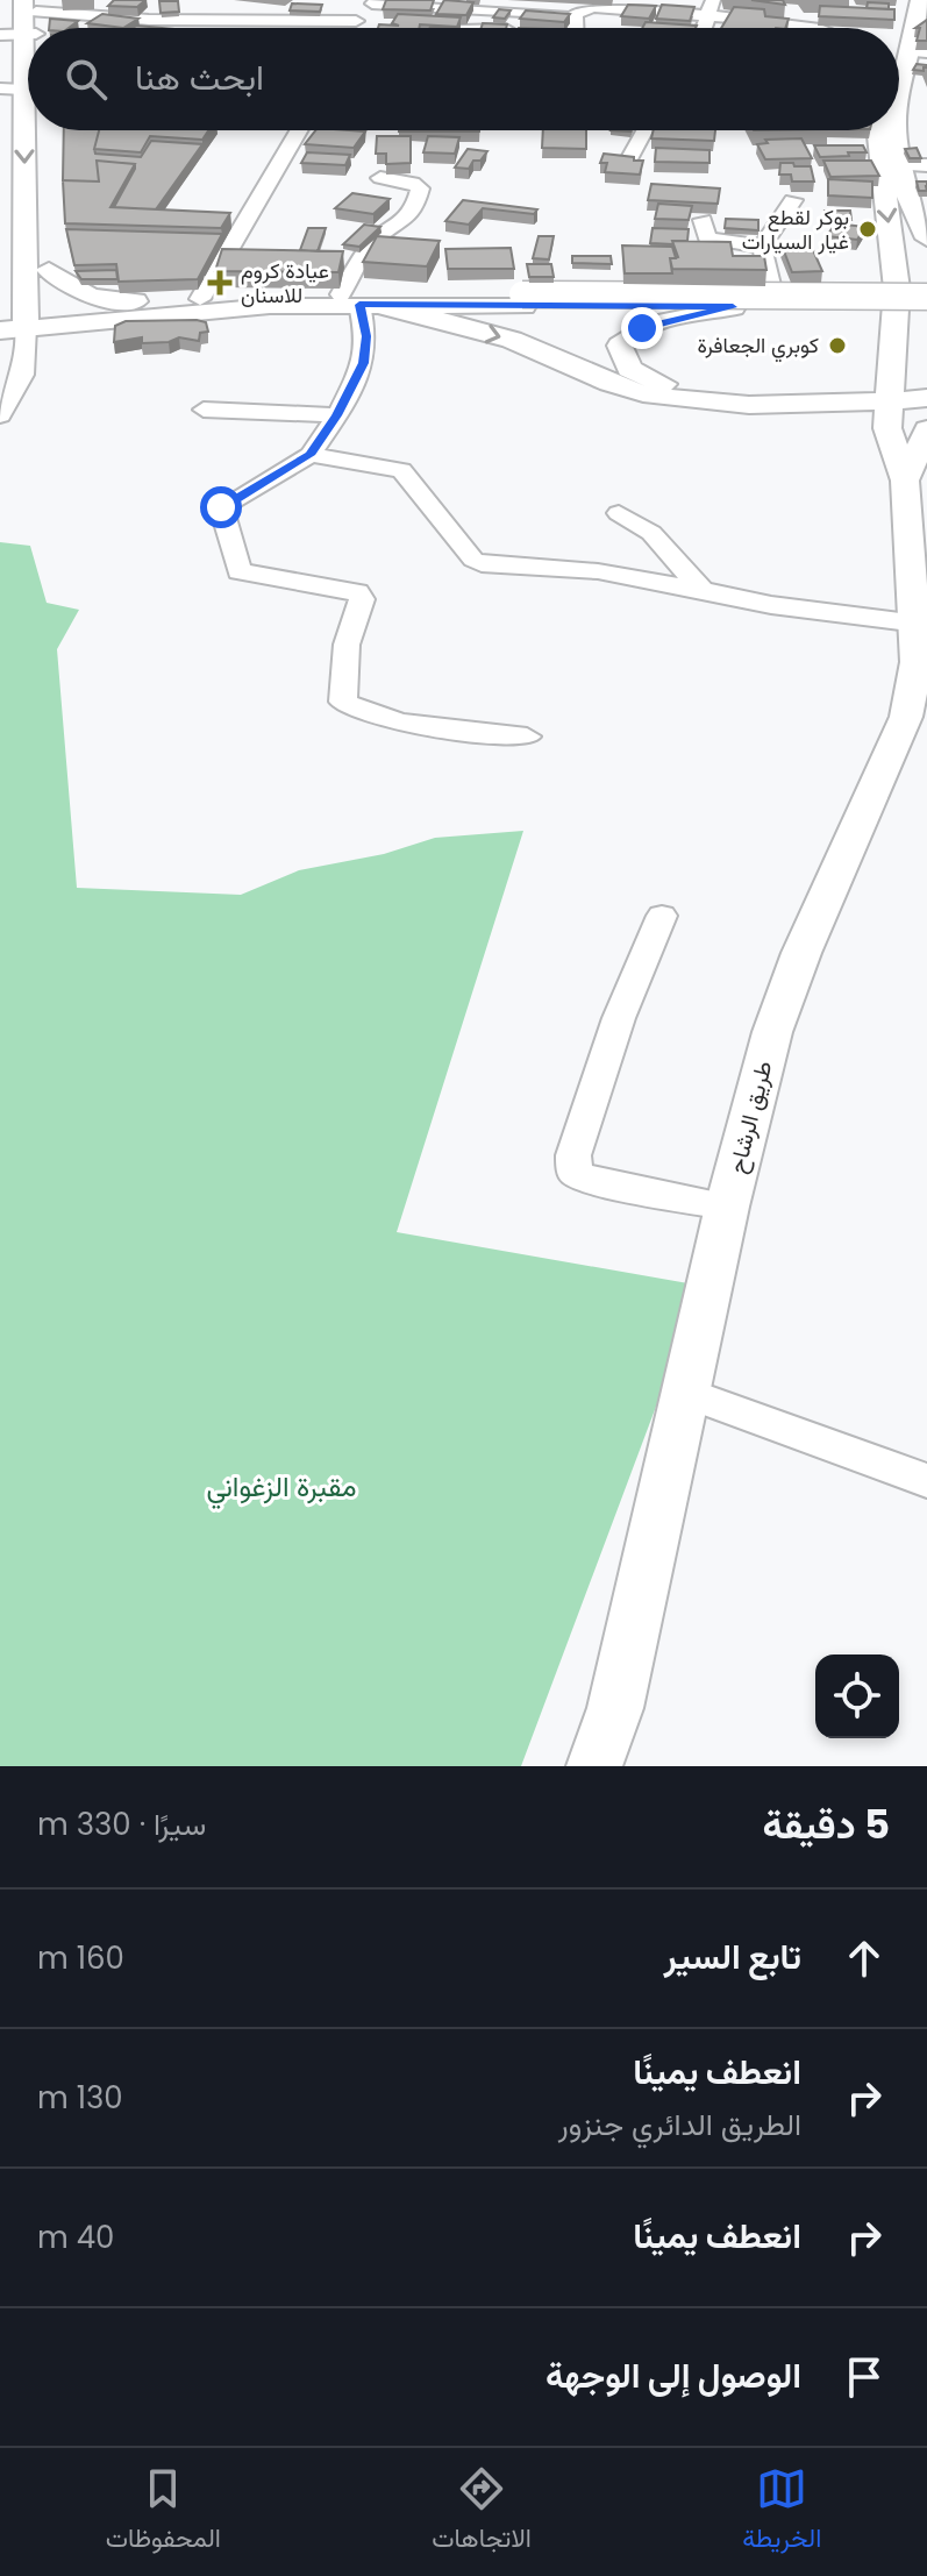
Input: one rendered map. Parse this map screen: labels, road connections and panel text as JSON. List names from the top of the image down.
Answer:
{
  "streets": {
    "main road": ["طريق الرشاح"]
  },
  "parks": ["مقبرة الزغواني"],
  "places": {
    "other": ["بوكر لقطع غيار السيارات", "كوبري الجعافرة"],
    "health": ["عيادة كروم للاسنان"]
  },
  "page": {
    "search": "ابحث هنا",
    "heading": ["5 دقيقة", "سيرًا · 330 m"],
    "list": [
      ["تابع السير", "160 m"],
      ["انعطف يمينًا", "الطريق الدائري جنزور", "130 m"],
      ["انعطف يمينًا", "40 m"],
      "الوصول إلى الوجهة"
    ],
    "nav": ["الخريطة", "الاتجاهات", "المحفوظات"]
  }
}
